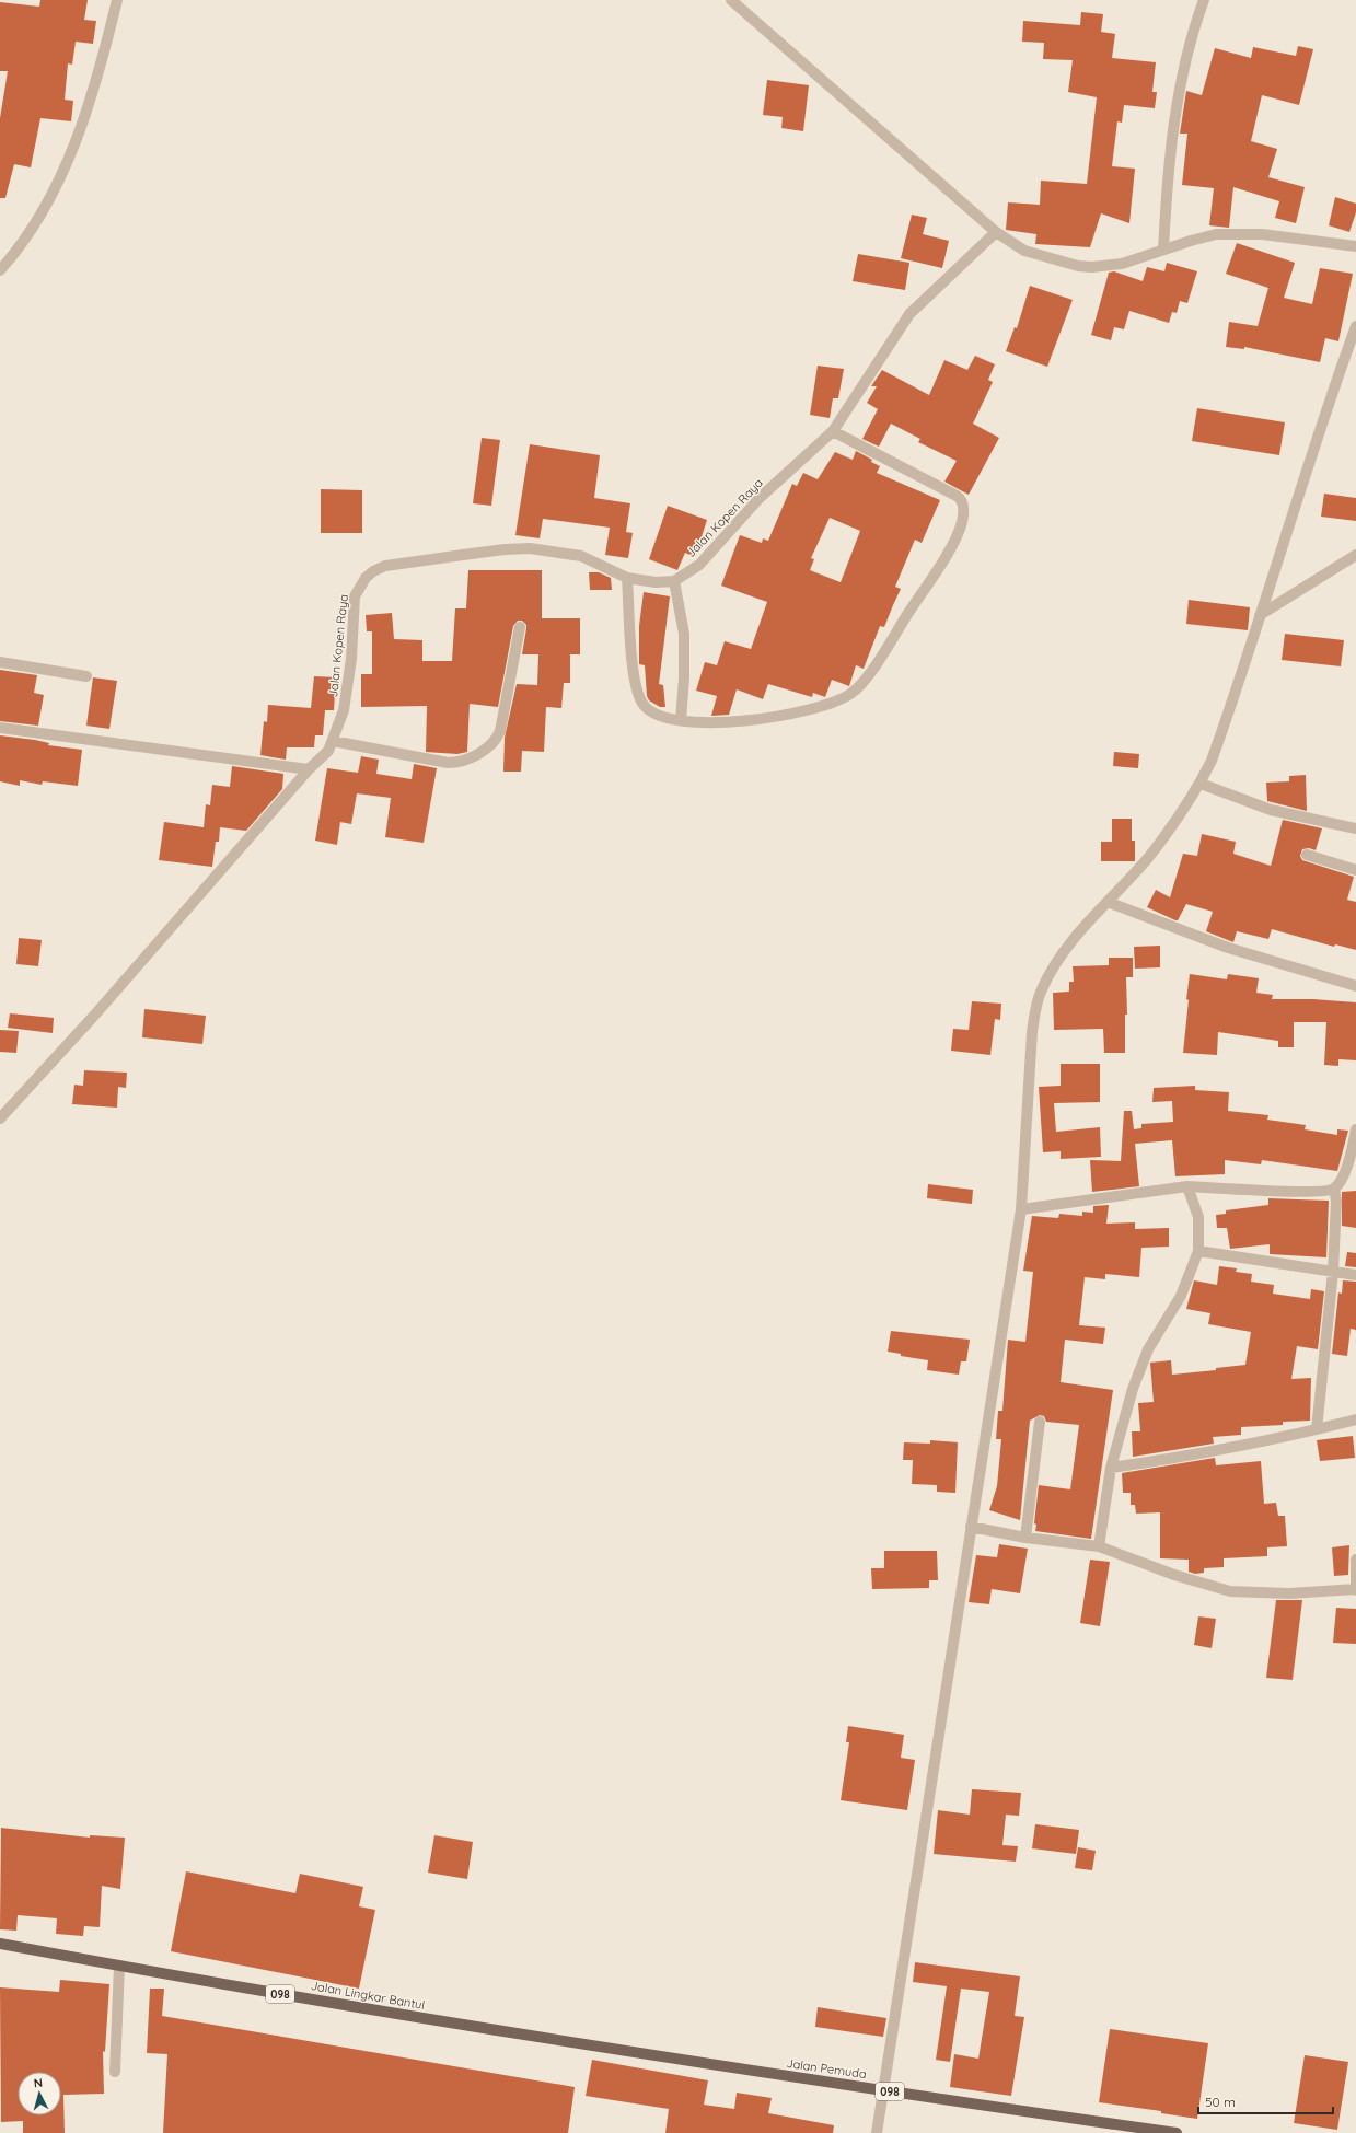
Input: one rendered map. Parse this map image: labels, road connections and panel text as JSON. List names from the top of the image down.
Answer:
{
  "streets": {
    "main road": ["098", "Jalan Lingkar Bantul", "Jalan Pemuda"],
    "street": ["Jalan Kopen Raya"]
  },
  "crossings": [
    ["Jalan Lingkar Bantul", "Jalan Pemuda"]
  ],
  "scale_bar": "50 m",
  "north": "top"
}
